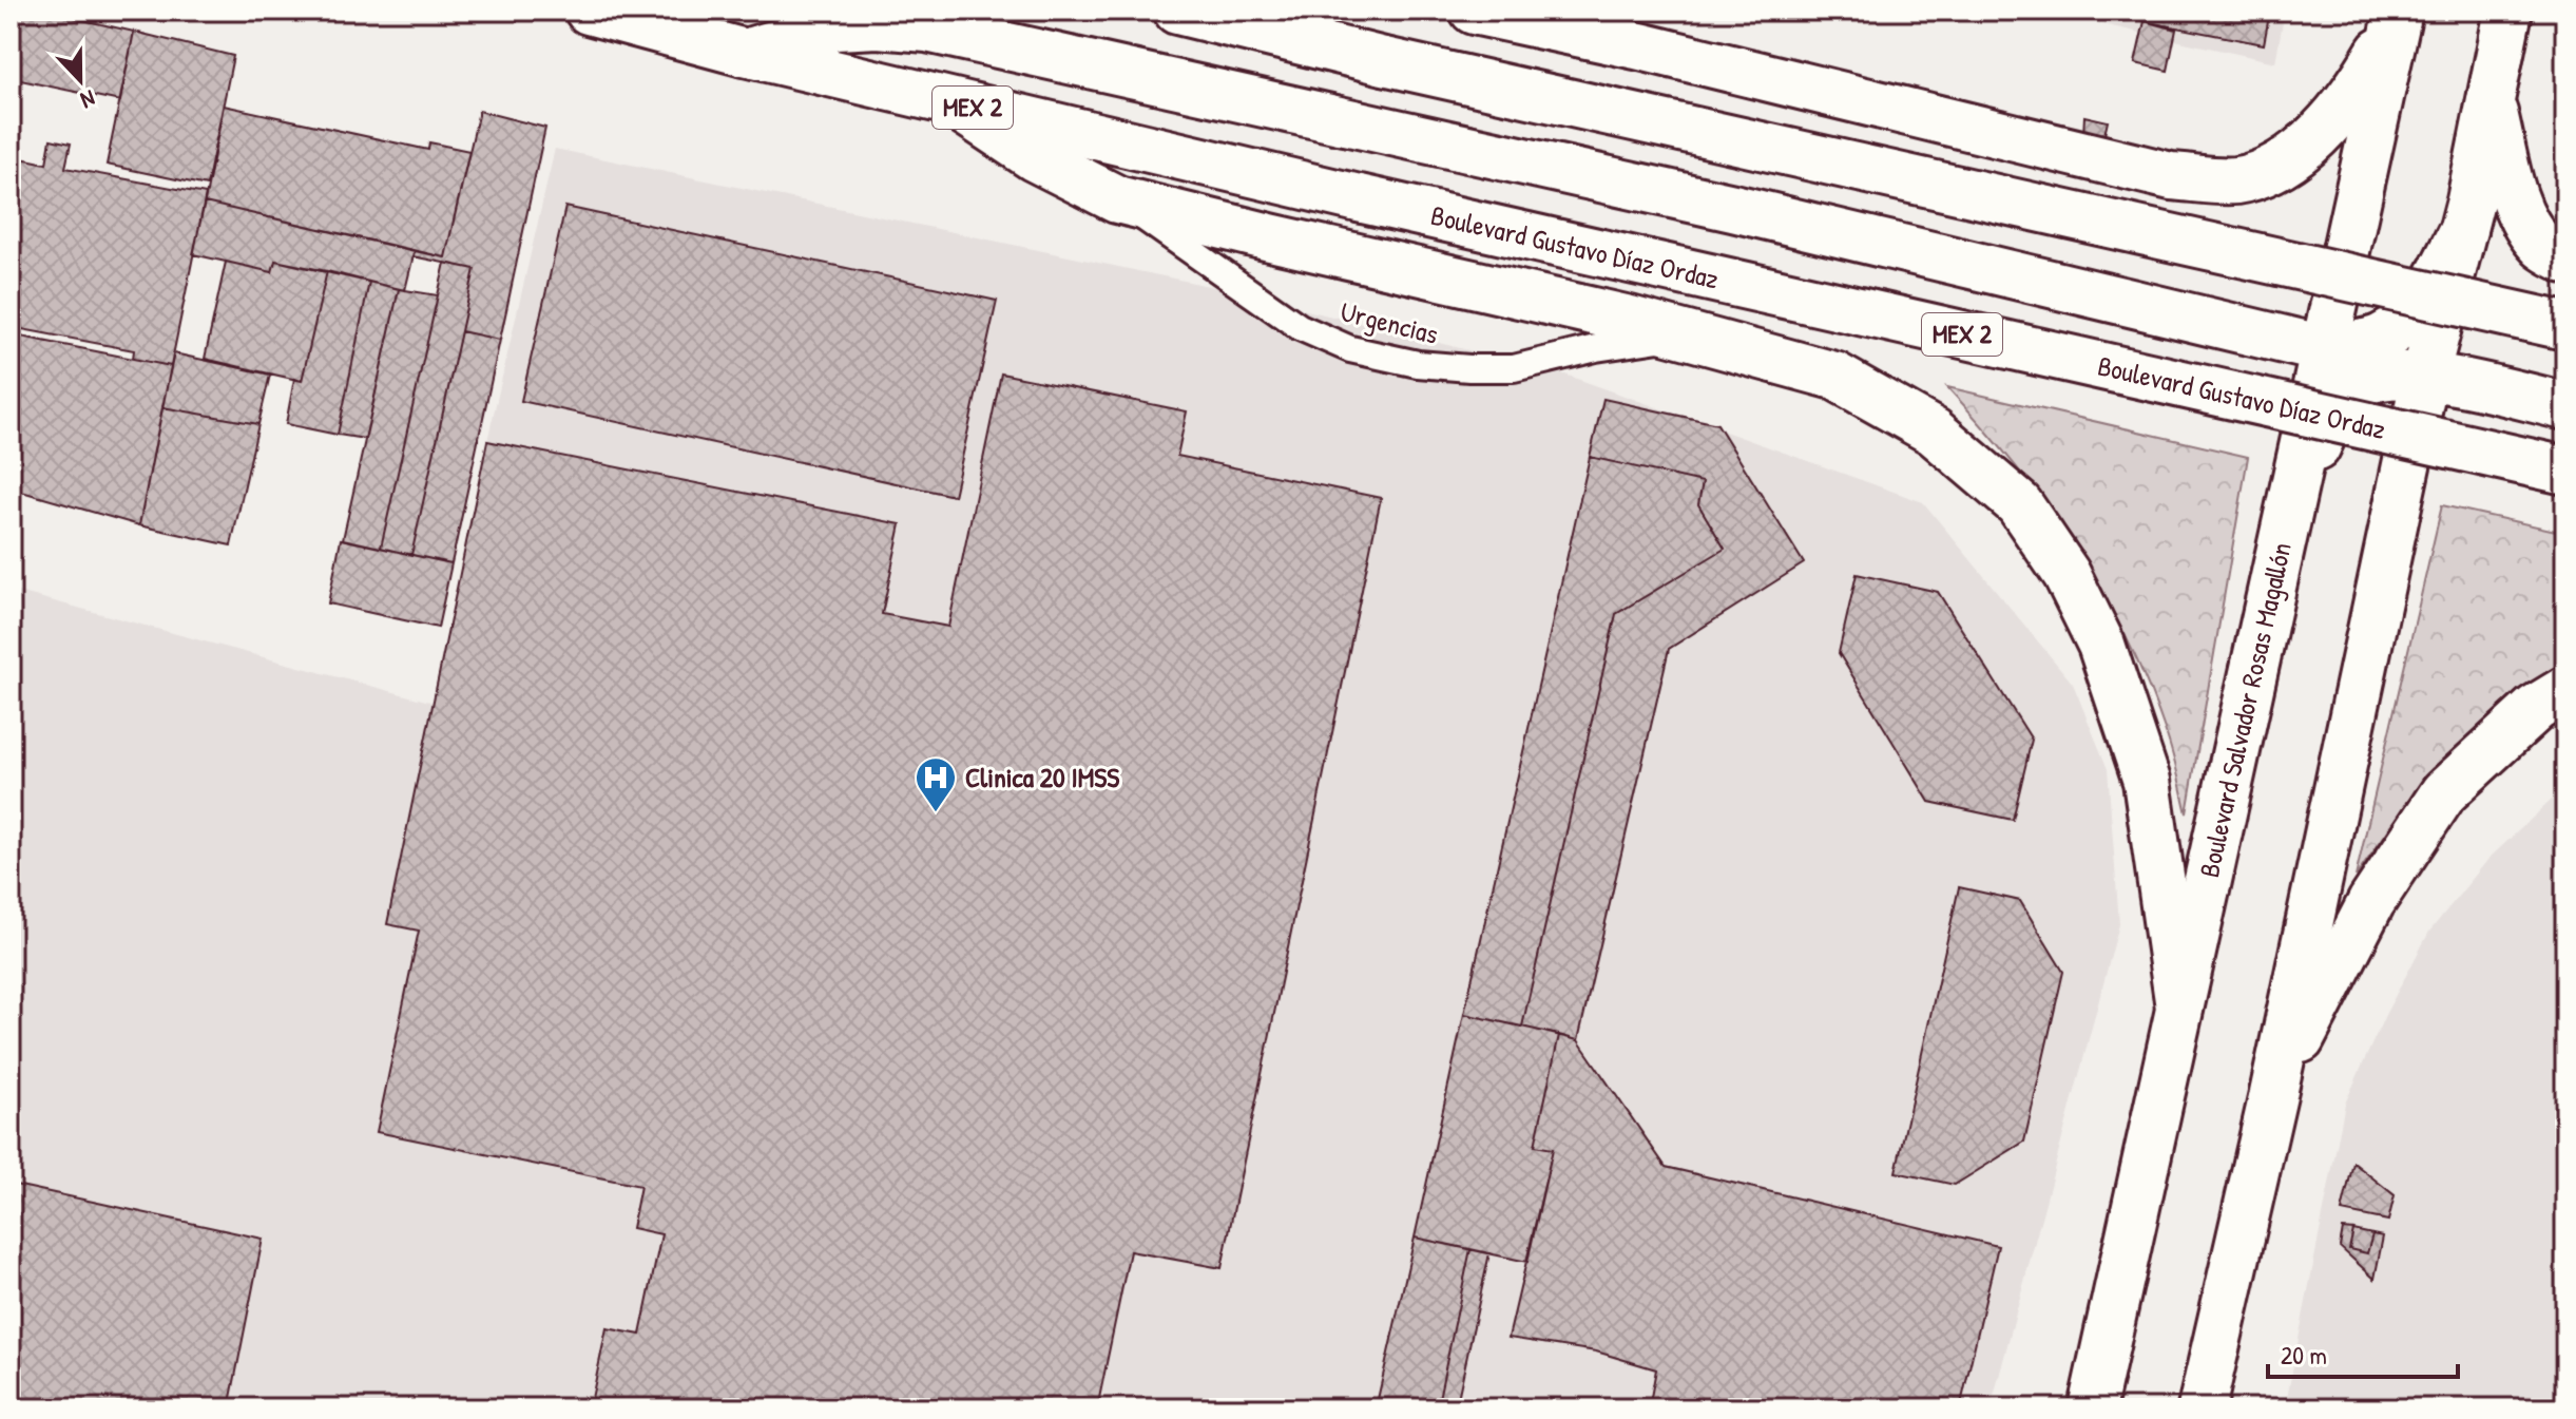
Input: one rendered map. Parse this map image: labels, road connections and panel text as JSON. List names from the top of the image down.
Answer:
{
  "streets": {
    "main road": ["MEX 2", "Boulevard Gustavo Díaz Ordaz", "Boulevard Salvador Rosas Magallón"],
    "lane": ["Urgencias"]
  },
  "places": {
    "hospital": ["Clinica 20 IMSS"]
  },
  "scale_bar": "20 m",
  "north": "bottom"
}
